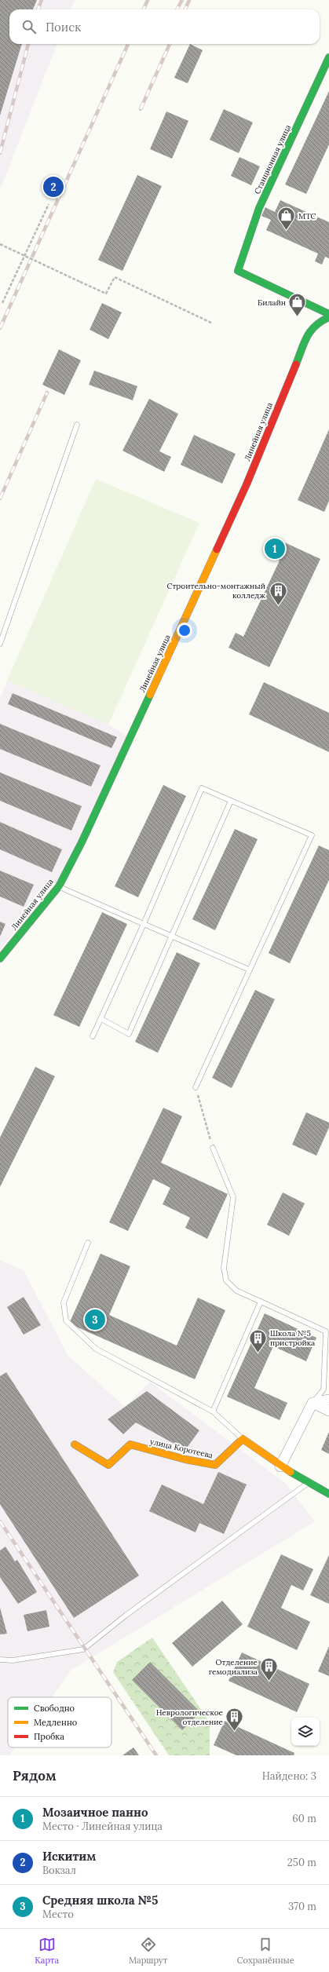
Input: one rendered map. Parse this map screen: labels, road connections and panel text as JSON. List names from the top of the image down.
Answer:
{
  "streets": {
    "main road": ["Станционная улица", "Линейная улица", "улица Коротеева"]
  },
  "places": {
    "shop": ["МТС", "Билайн"],
    "building": [
      "Строительно-монтажный колледж",
      "Школа №5 пристройка",
      "Отделение гемодиализа",
      "Неврологическое отделение"
    ]
  },
  "legend": ["Свободно", "Медленно", "Пробка"],
  "page": {
    "search": "Поиск",
    "pins": ["2", "1", "3"],
    "heading": ["Рядом", "Найдено: 3"],
    "list": [
      {
        "mark": "1",
        "name": "Мозаичное панно",
        "note": "Место · Линейная улица",
        "value": "60 m"
      },
      {
        "mark": "2",
        "name": "Искитим",
        "note": "Вокзал",
        "value": "250 m"
      },
      {
        "mark": "3",
        "name": "Средняя школа №5",
        "note": "Место",
        "value": "370 m"
      }
    ],
    "nav": ["Карта", "Маршрут", "Сохранённые"]
  }
}
